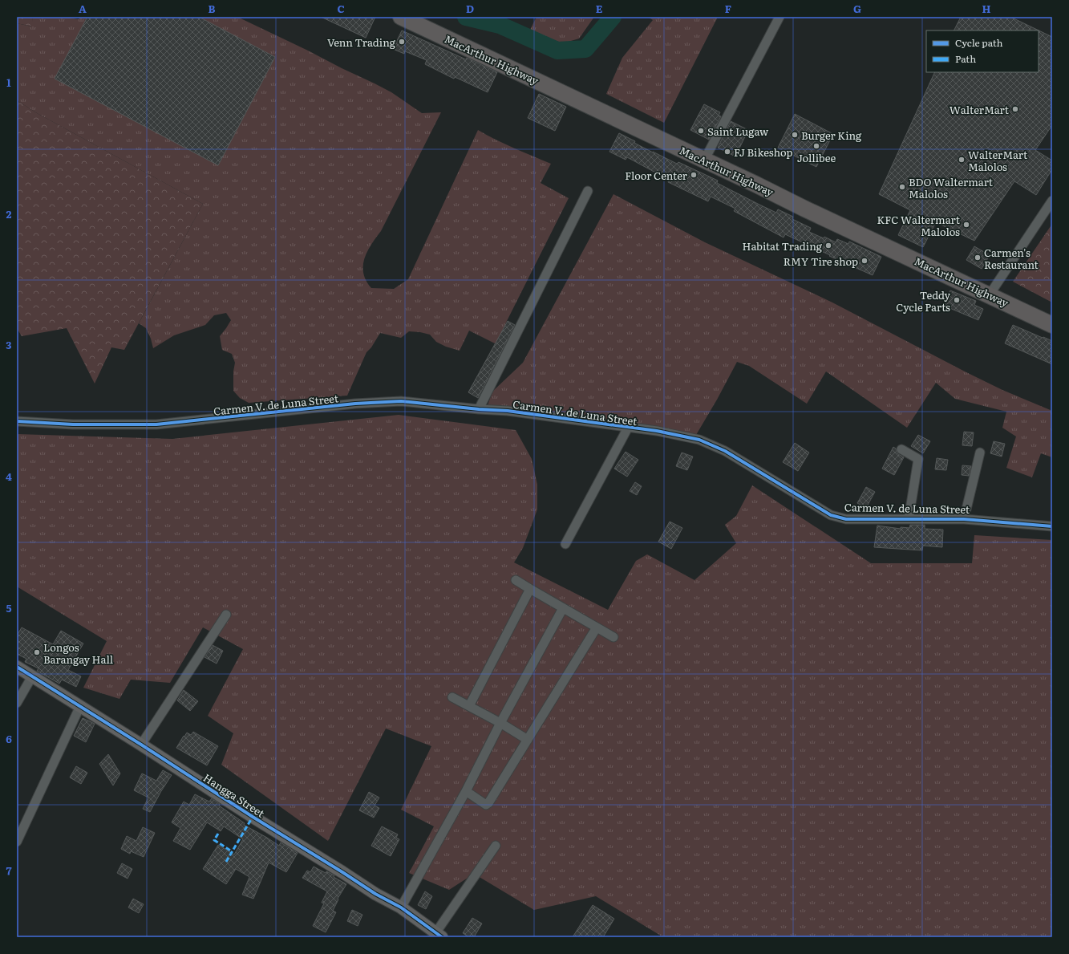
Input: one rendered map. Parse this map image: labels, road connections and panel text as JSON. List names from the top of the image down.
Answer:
{
  "streets": {
    "highway": ["MacArthur Highway"],
    "street": ["Carmen V. de Luna Street", "Hangga Street"]
  },
  "places": [
    "Venn Trading",
    "WalterMart",
    "Saint Lugaw",
    "Burger King",
    "Jollibee",
    "FJ Bikeshop",
    "WalterMart Malolos",
    "Floor Center",
    "BDO Waltermart Malolos",
    "KFC Waltermart Malolos",
    "Habitat Trading",
    "Carmen's Restaurant",
    "RMY Tire shop",
    "Teddy Cycle Parts",
    "Longos Barangay Hall"
  ],
  "legend": ["Cycle path", "Path"],
  "grid": {
    "columns": [
      "A",
      "B",
      "C",
      "D",
      "E",
      "F",
      "G",
      "H"
    ],
    "rows": [
      "1",
      "2",
      "3",
      "4",
      "5",
      "6",
      "7"
    ]
  }
}
